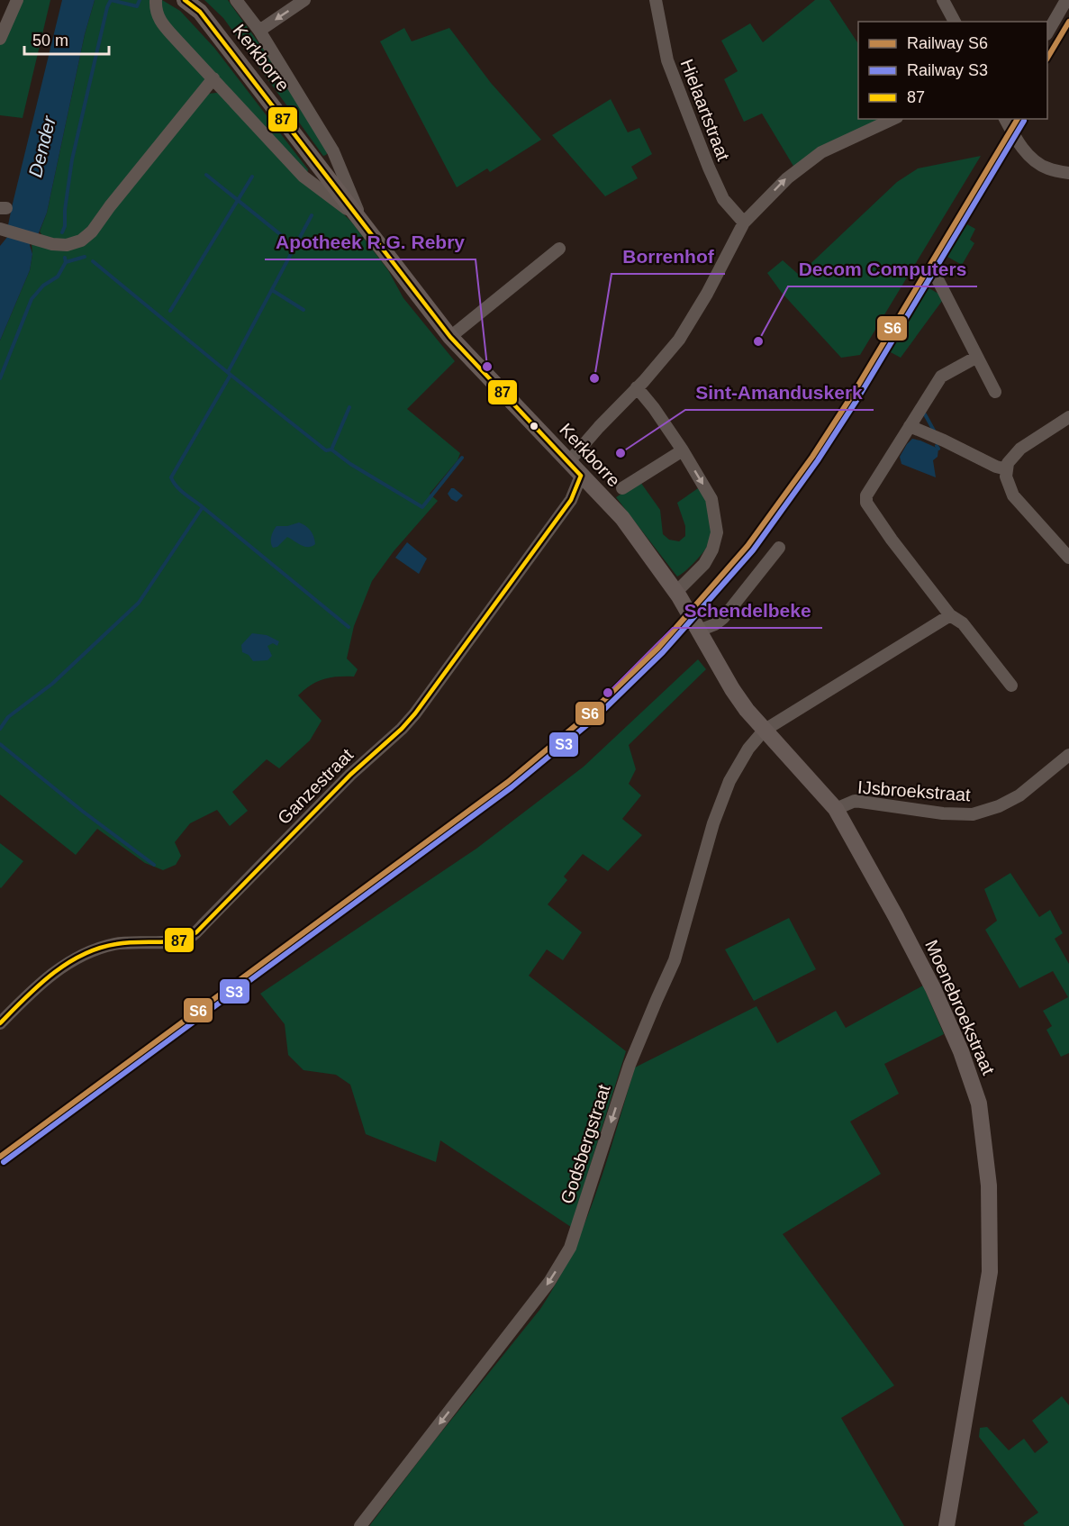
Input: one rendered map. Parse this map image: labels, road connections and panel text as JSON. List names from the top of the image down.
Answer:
{
  "streets": {
    "street": [
      "Kerkborre",
      "Hielaartstraat",
      "Ganzestraat",
      "IJsbroekstraat",
      "Moenebroekstraat",
      "Godsbergstraat"
    ]
  },
  "crossings": [
    ["Kerkborre", "Ganzestraat"],
    ["Kerkborre", "Moenebroekstraat"],
    ["IJsbroekstraat", "Moenebroekstraat"],
    ["Moenebroekstraat", "Godsbergstraat"]
  ],
  "one_way": ["Godsbergstraat"],
  "water": ["Dender"],
  "places": [
    "Decom Computers",
    "Apotheek R.G. Rebry",
    "Borrenhof",
    "Sint-Amanduskerk",
    "Schendelbeke"
  ],
  "lines": ["transit line 87", "rail line S6", "rail line S3"],
  "legend": ["Railway S6", "Railway S3", "87"],
  "scale_bar": "50 m"
}
